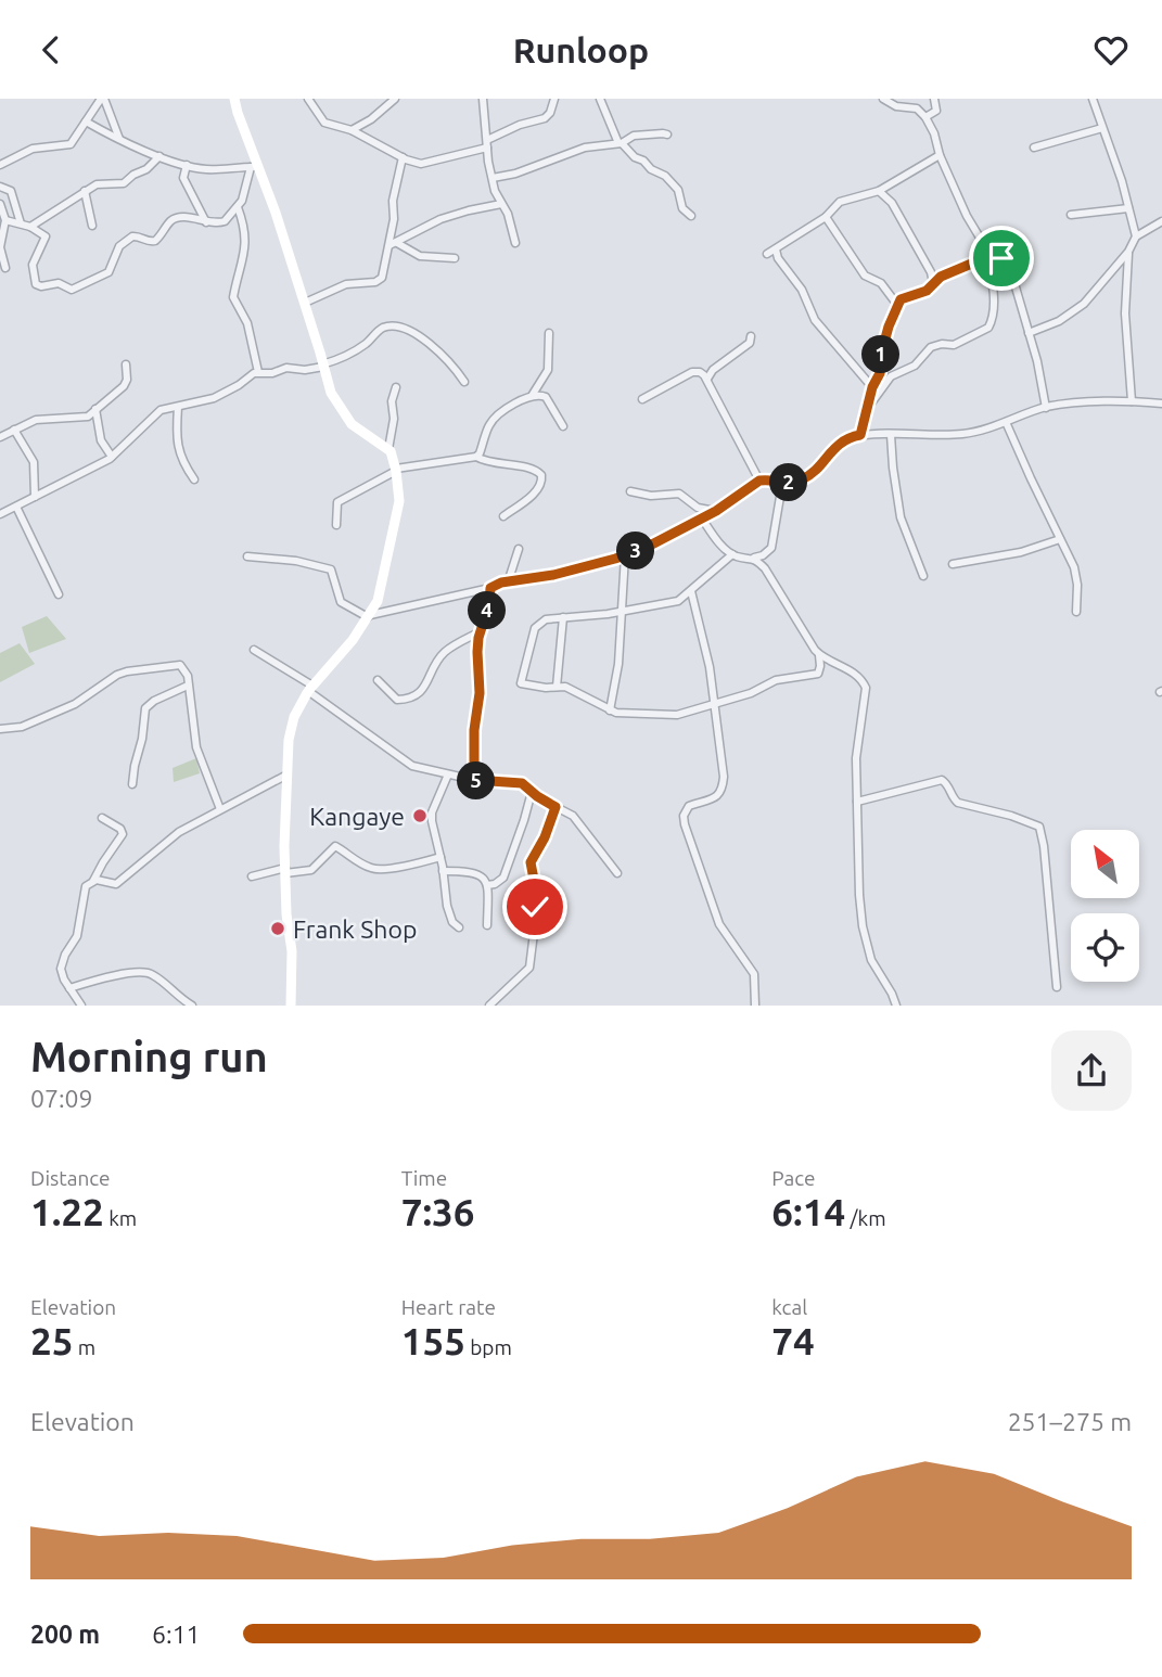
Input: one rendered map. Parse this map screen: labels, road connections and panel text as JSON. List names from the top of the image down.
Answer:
{
  "places": ["Kangaye", "Frank Shop"],
  "north": "top left",
  "page": {
    "header": "Runloop",
    "pins": [
      "1",
      "2",
      "3",
      "4",
      "5"
    ],
    "heading": ["Morning run", "07:09"],
    "stats": [
      ["Distance", "1.22 km"],
      ["Time", "7:36"],
      ["Pace", "6:14 /km"],
      ["Elevation", "25 m"],
      ["Heart rate", "155 bpm"],
      ["kcal", "74"]
    ],
    "chart": ["Elevation", "251–275 m"],
    "list": [
      {
        "name": "200 m",
        "note": "6:11"
      }
    ]
  }
}
